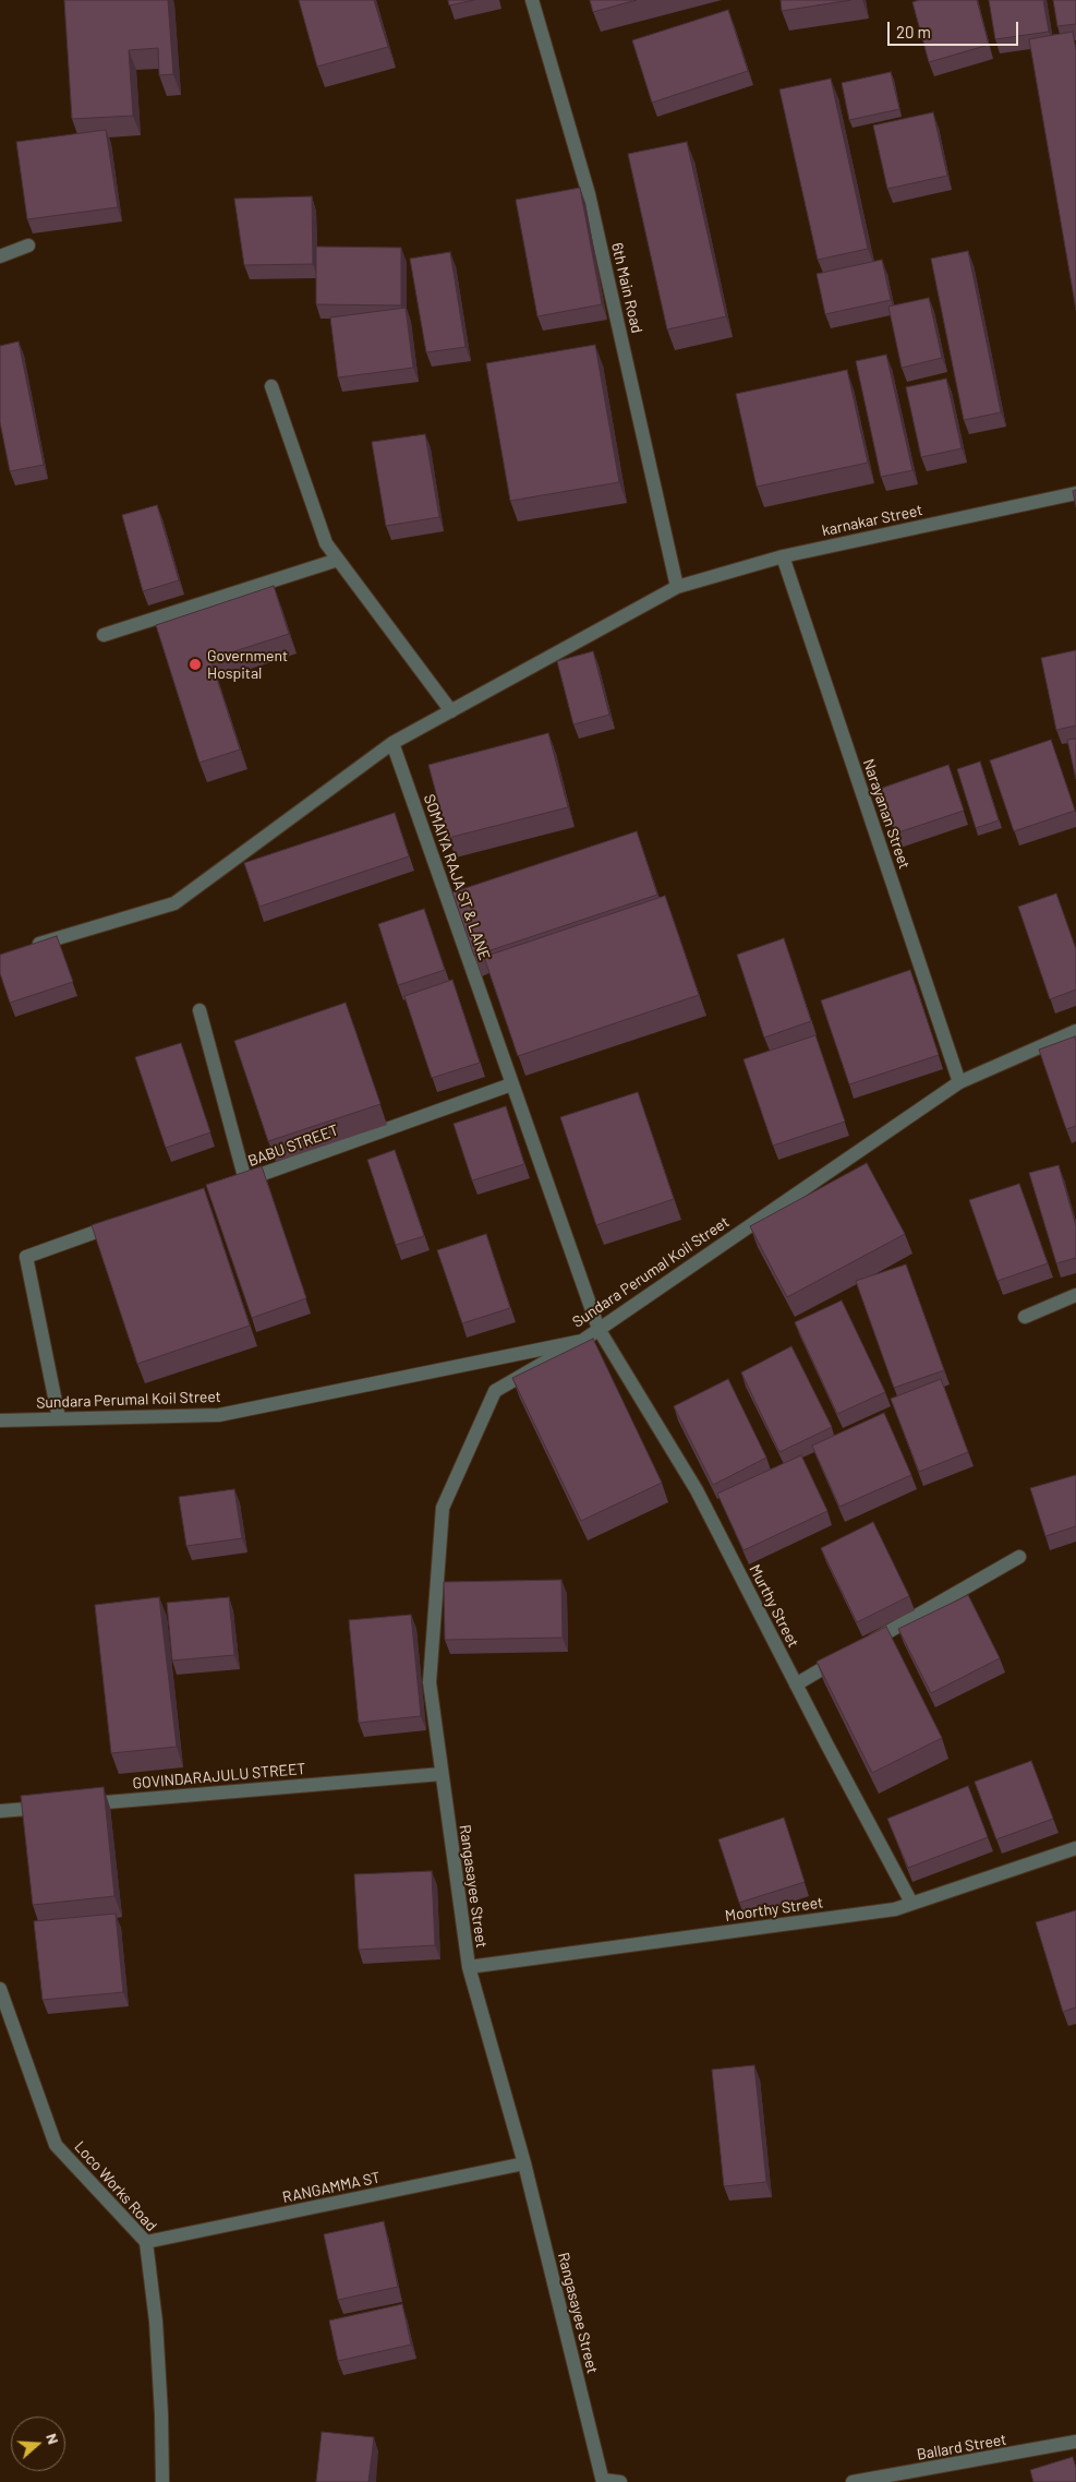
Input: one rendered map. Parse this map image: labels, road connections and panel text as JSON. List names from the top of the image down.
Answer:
{
  "streets": {
    "street": [
      "6th Main Road",
      "karnakar Street",
      "Narayanan Street",
      "SOMAIYA RAJA ST & LANE",
      "BABU STREET",
      "Sundara Perumal Koil Street",
      "Murthy Street",
      "GOVINDARAJULU STREET",
      "Rangasayee Street",
      "Moorthy Street",
      "Loco Works Road",
      "RANGAMMA ST",
      "Ballard Street"
    ]
  },
  "crossings": [
    ["6th Main Road", "karnakar Street"],
    ["karnakar Street", "Narayanan Street"],
    ["Narayanan Street", "Sundara Perumal Koil Street"],
    ["SOMAIYA RAJA ST & LANE", "BABU STREET"],
    ["SOMAIYA RAJA ST & LANE", "Sundara Perumal Koil Street"],
    ["SOMAIYA RAJA ST & LANE", "Murthy Street"],
    ["Sundara Perumal Koil Street", "Murthy Street"],
    ["Sundara Perumal Koil Street", "Rangasayee Street"],
    ["Murthy Street", "Moorthy Street"],
    ["GOVINDARAJULU STREET", "Rangasayee Street"],
    ["Rangasayee Street", "Moorthy Street"],
    ["Rangasayee Street", "RANGAMMA ST"],
    ["Loco Works Road", "RANGAMMA ST"]
  ],
  "places": ["Government Hospital"],
  "scale_bar": "20 m",
  "north": "right"
}
